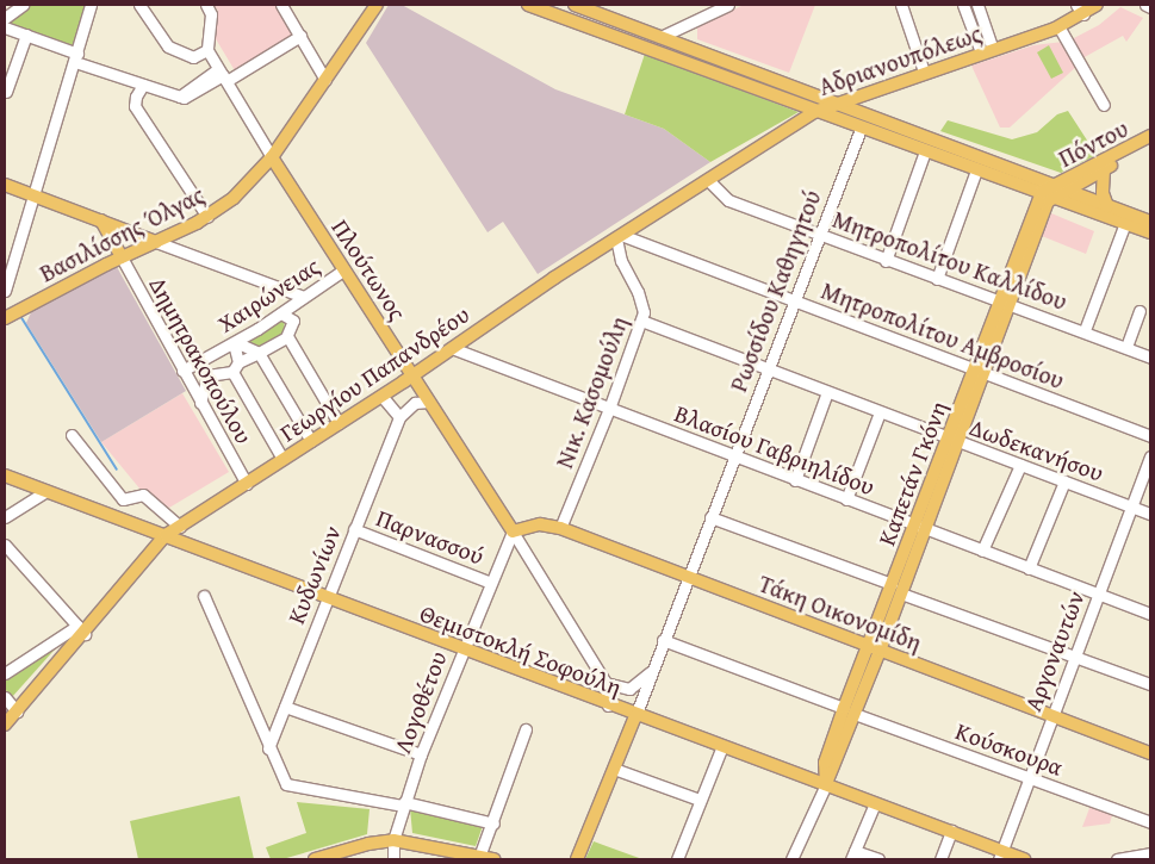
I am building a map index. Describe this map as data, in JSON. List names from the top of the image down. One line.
{"streets":{"main road":["Αδριανουπόλεως","Πόντου","Βασιλίσσης Όλγας","Πλούτωνος","Γεωργίου Παπανδρέου","Καπετάν Γκόνη","Τάκη Οικονομίδη","Θεμιστοκλή Σοφούλη"],"street":["Μητροπολίτου Καλλίδου","Ρωσσίδου Καθηγητού","Χαιρώνειας","Μητροπολίτου Αμβροσίου","Δημητρακοπούλου","Νικ. Κασομούλη","Βλασίου Γαβριηλίδου","Δωδεκανήσου","Παρνασσού","Κυδωνίων","Αργοναυτών","Λογοθέτου","Κούσκουρα"]},"crossings":[["Αδριανουπόλεως","Γεωργίου Παπανδρέου"],["Πόντου","Καπετάν Γκόνη"],["Βασιλίσσης Όλγας","Πλούτωνος"],["Βασιλίσσης Όλγας","Δημητρακοπούλου"],["Μητροπολίτου Καλλίδου","Ρωσσίδου Καθηγητού"],["Μητροπολίτου Καλλίδου","Γεωργίου Παπανδρέου"],["Μητροπολίτου Καλλίδου","Καπετάν Γκόνη"],["Πλούτωνος","Χαιρώνειας"],["Πλούτωνος","Γεωργίου Παπανδρέου"],["Πλούτωνος","Τάκη Οικονομίδη"],["Πλούτωνος","Θεμιστοκλή Σοφούλη"],["Πλούτωνος","Λογοθέτου"],["Ρωσσίδου Καθηγητού","Μητροπολίτου Αμβροσίου"],["Ρωσσίδου Καθηγητού","Βλασίου Γαβριηλίδου"],["Ρωσσίδου Καθηγητού","Δωδεκανήσου"],["Ρωσσίδου Καθηγητού","Τάκη Οικονομίδη"],["Ρωσσίδου Καθηγητού","Θεμιστοκλή Σοφούλη"],["Ρωσσίδου Καθηγητού","Κούσκουρα"],["Χαιρώνειας","Δημητρακοπούλου"],["Μητροπολίτου Αμβροσίου","Γεωργίου Παπανδρέου"],["Μητροπολίτου Αμβροσίου","Νικ. Κασομούλη"],["Μητροπολίτου Αμβροσίου","Καπετάν Γκόνη"],["Δημητρακοπούλου","Γεωργίου Παπανδρέου"],["Γεωργίου Παπανδρέου","Νικ. Κασομούλη"],["Γεωργίου Παπανδρέου","Βλασίου Γαβριηλίδου"],["Γεωργίου Παπανδρέου","Θεμιστοκλή Σοφούλη"],["Νικ. Κασομούλη","Βλασίου Γαβριηλίδου"],["Νικ. Κασομούλη","Δωδεκανήσου"],["Νικ. Κασομούλη","Τάκη Οικονομίδη"],["Βλασίου Γαβριηλίδου","Καπετάν Γκόνη"],["Βλασίου Γαβριηλίδου","Αργοναυτών"],["Δωδεκανήσου","Καπετάν Γκόνη"],["Δωδεκανήσου","Αργοναυτών"],["Καπετάν Γκόνη","Τάκη Οικονομίδη"],["Καπετάν Γκόνη","Θεμιστοκλή Σοφούλη"],["Καπετάν Γκόνη","Κούσκουρα"],["Παρνασσού","Κυδωνίων"],["Παρνασσού","Λογοθέτου"],["Κυδωνίων","Θεμιστοκλή Σοφούλη"],["Τάκη Οικονομίδη","Αργοναυτών"],["Τάκη Οικονομίδη","Λογοθέτου"],["Θεμιστοκλή Σοφούλη","Αργοναυτών"],["Θεμιστοκλή Σοφούλη","Λογοθέτου"],["Αργοναυτών","Κούσκουρα"]]}
